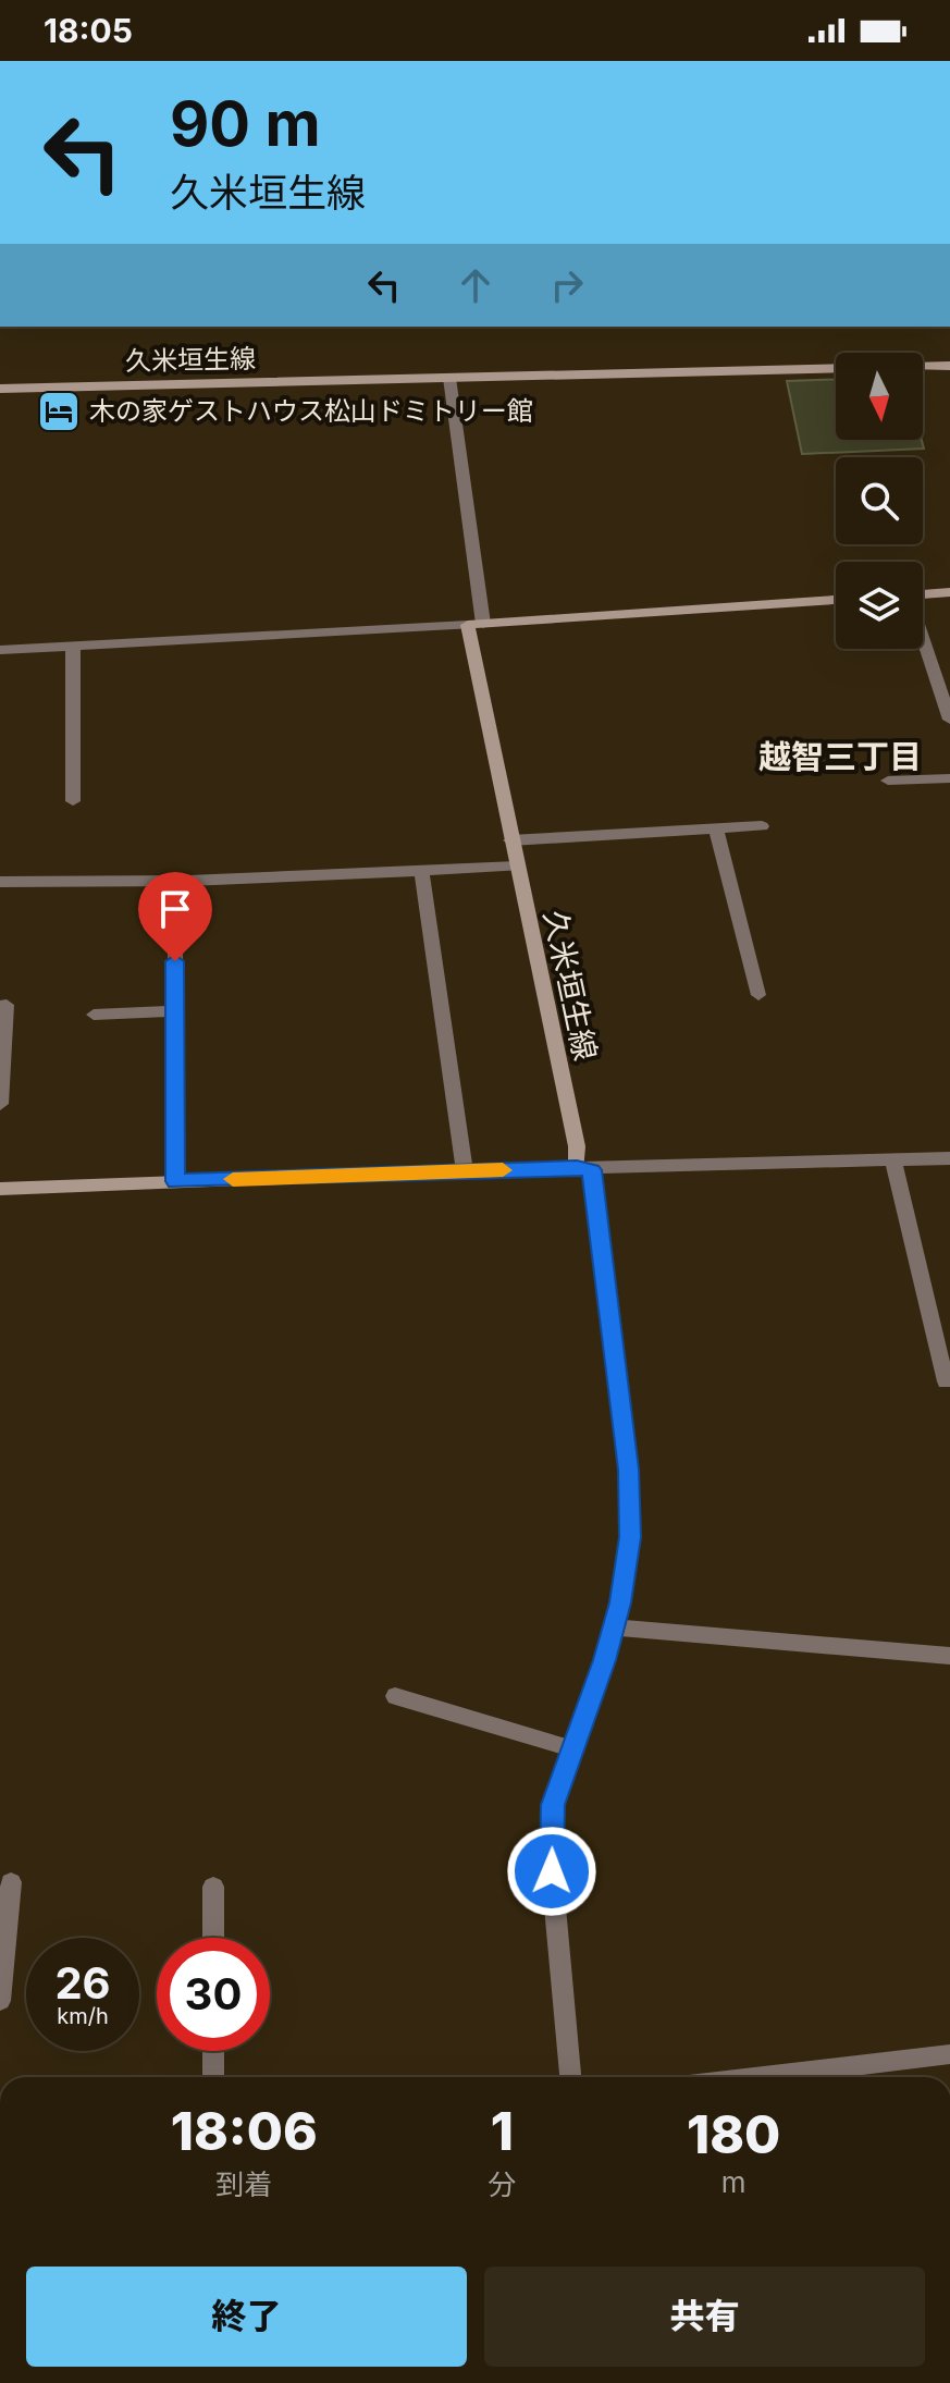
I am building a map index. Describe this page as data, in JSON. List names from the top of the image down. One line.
{"streets":{"main road":["久米垣生線"]},"districts":["越智三丁目"],"places":{"hotel":["木の家ゲストハウス松山ドミトリー館"]},"north":"bottom","page":{"status":"18:05","turn":["90 m","久米垣生線"],"speed":"26 km/h","limit":"30","eta":["18:06","到着","1","分","180","m"],"buttons":["終了","共有"]}}
